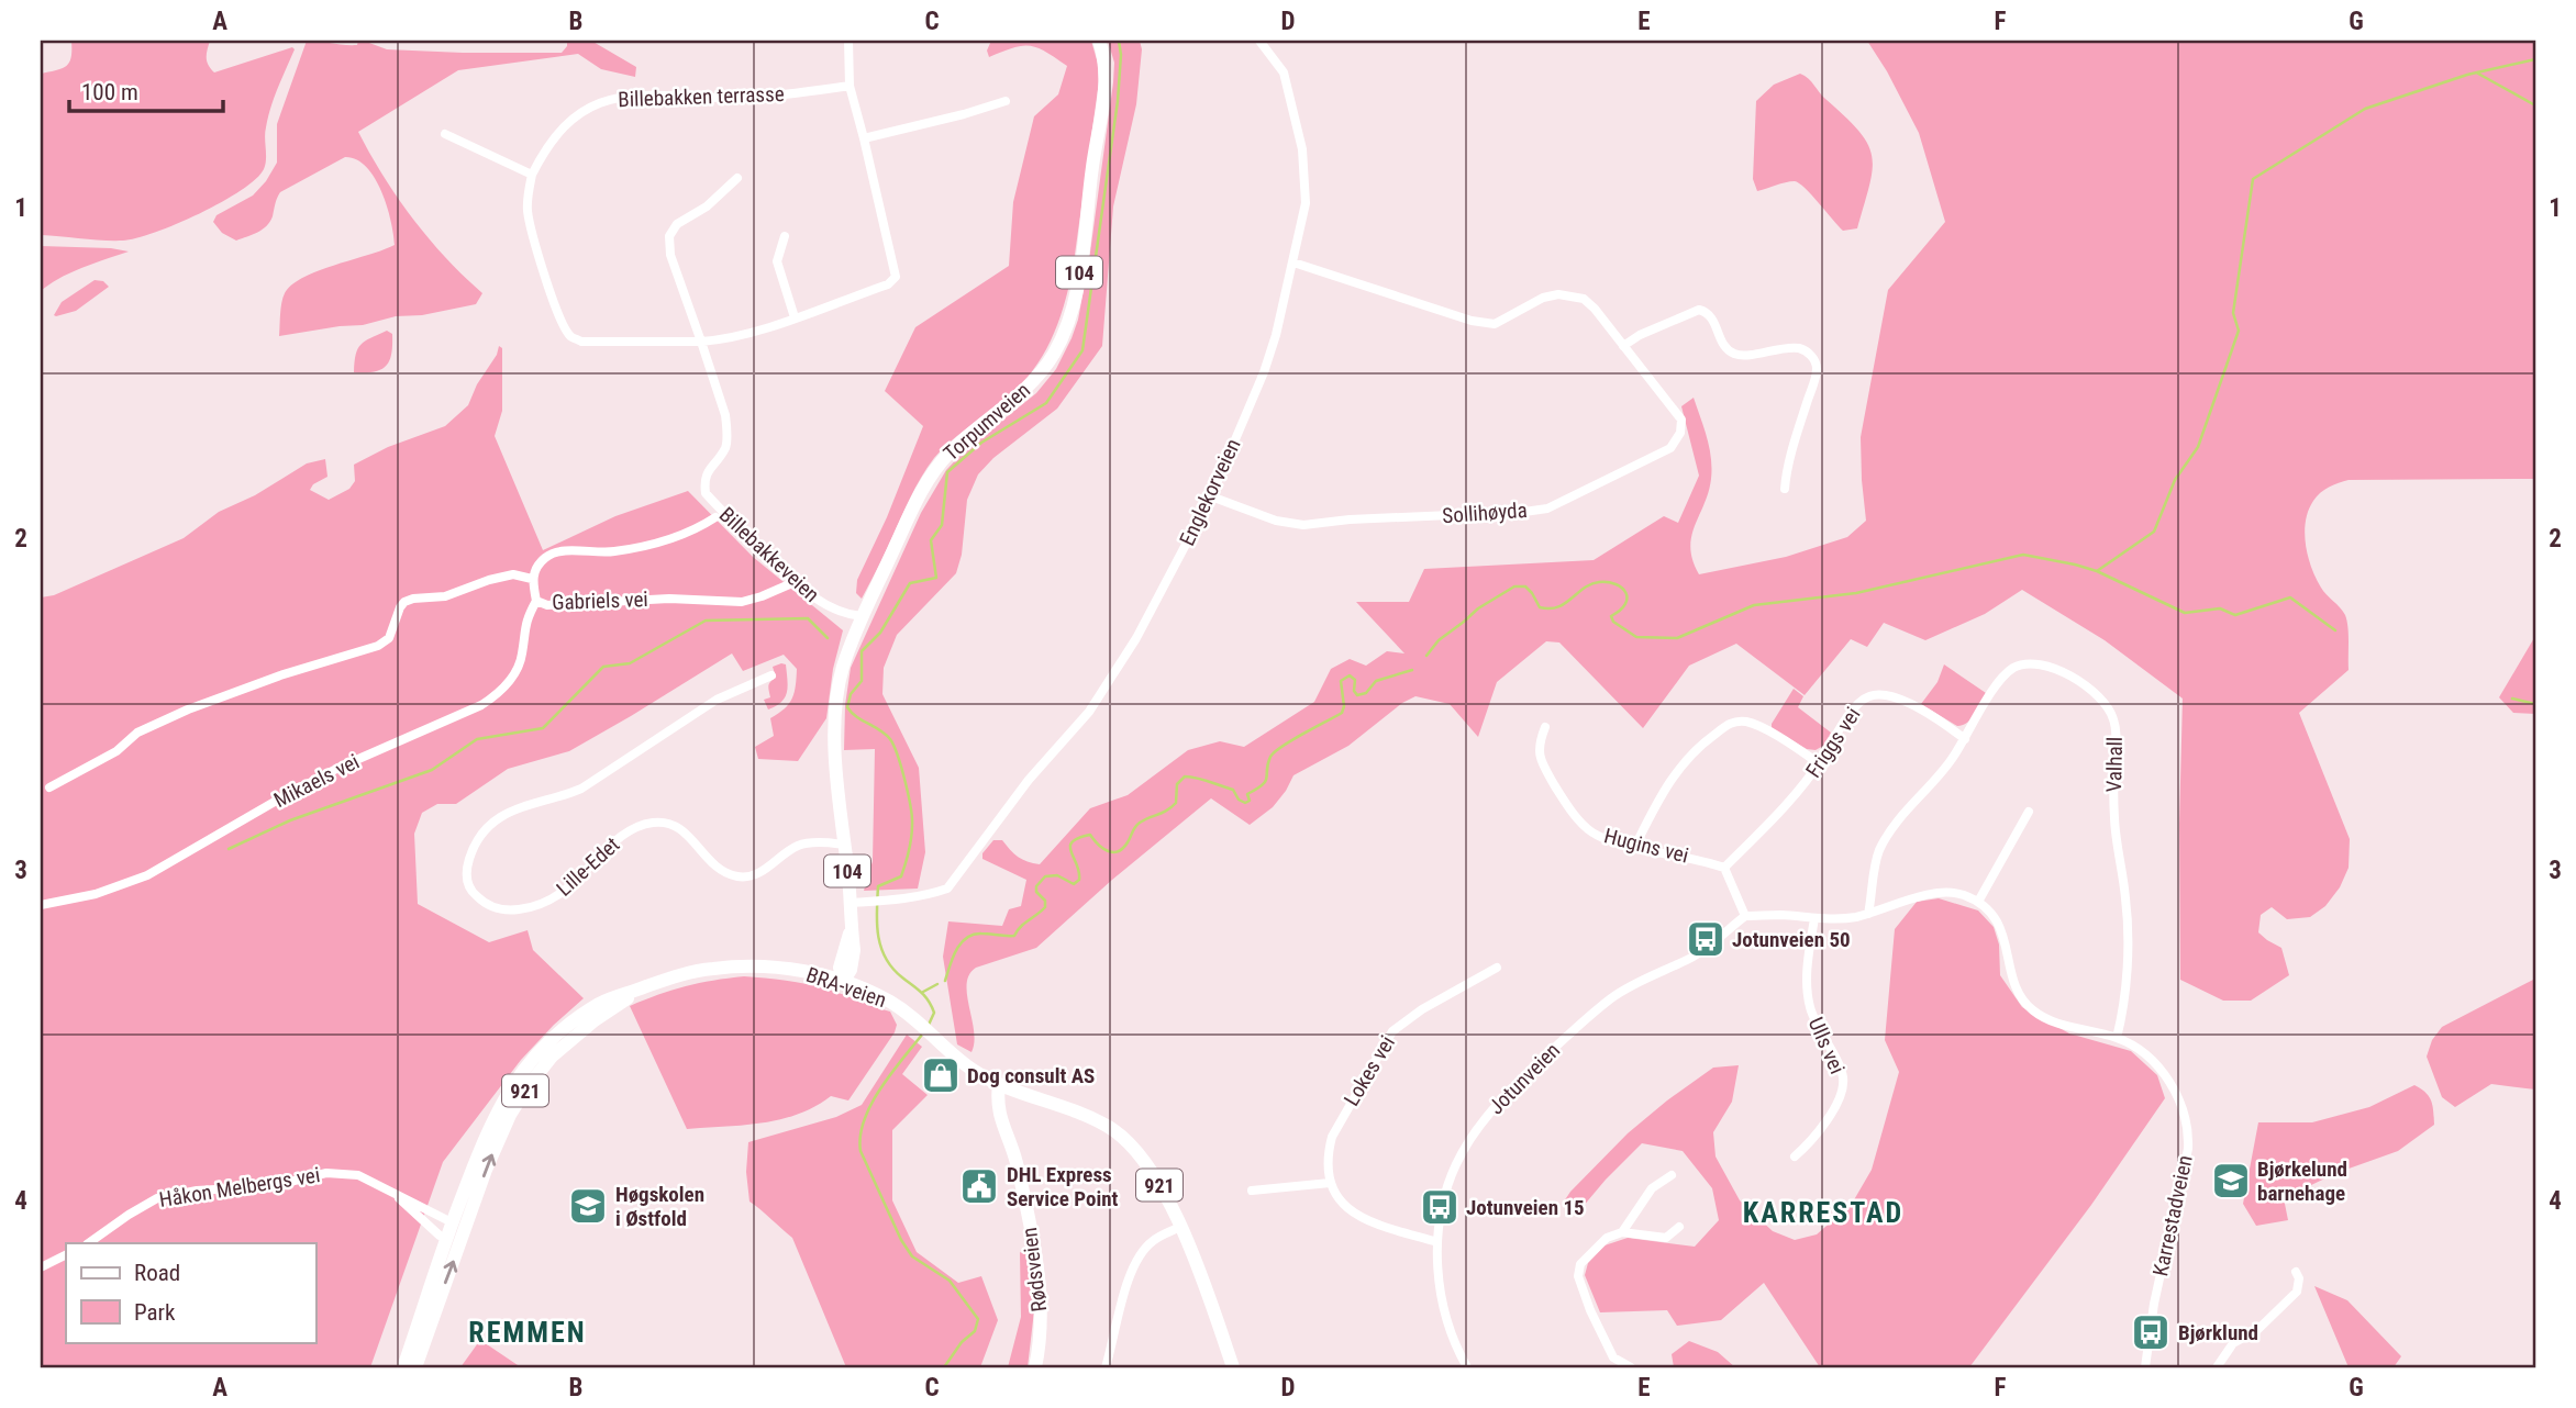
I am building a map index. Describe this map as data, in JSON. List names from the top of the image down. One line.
{"streets":{"main road":["104","Torpumveien","BRA-veien","921","Rødsveien"],"street":["Billebakken terrasse","Englekorveien","Sollihøyda","Billebakkeveien","Gabriels vei","Friggs vei","Valhall","Mikaels vei","Hugins vei","Lille-Edet","Ulls vei","Lokes vei","Jotunveien","Håkon Melbergs vei","Karrestadveien"]},"crossings":[["Billebakken terrasse","Billebakkeveien"],["Torpumveien","Englekorveien"],["Torpumveien","Billebakkeveien"],["Torpumveien","Lille-Edet"],["Torpumveien","BRA-veien"],["Englekorveien","Sollihøyda"],["Billebakkeveien","Gabriels vei"],["Gabriels vei","Mikaels vei"],["Friggs vei","Valhall"],["Friggs vei","Hugins vei"],["Valhall","Karrestadveien"],["BRA-veien","Rødsveien"]],"districts":["KARRESTAD","REMMEN"],"places":{"bus stop":["Jotunveien 50","Jotunveien 15","Bjørklund"],"shop":["Dog consult AS"],"school or university":["Bjørkelund barnehage","Høgskolen i Østfold"],"public building":["DHL Express Service Point"]},"legend":["Road","Park"],"scale_bar":"100 m","grid":{"columns":["A","B","C","D","E","F","G"],"rows":["1","2","3","4"]}}
